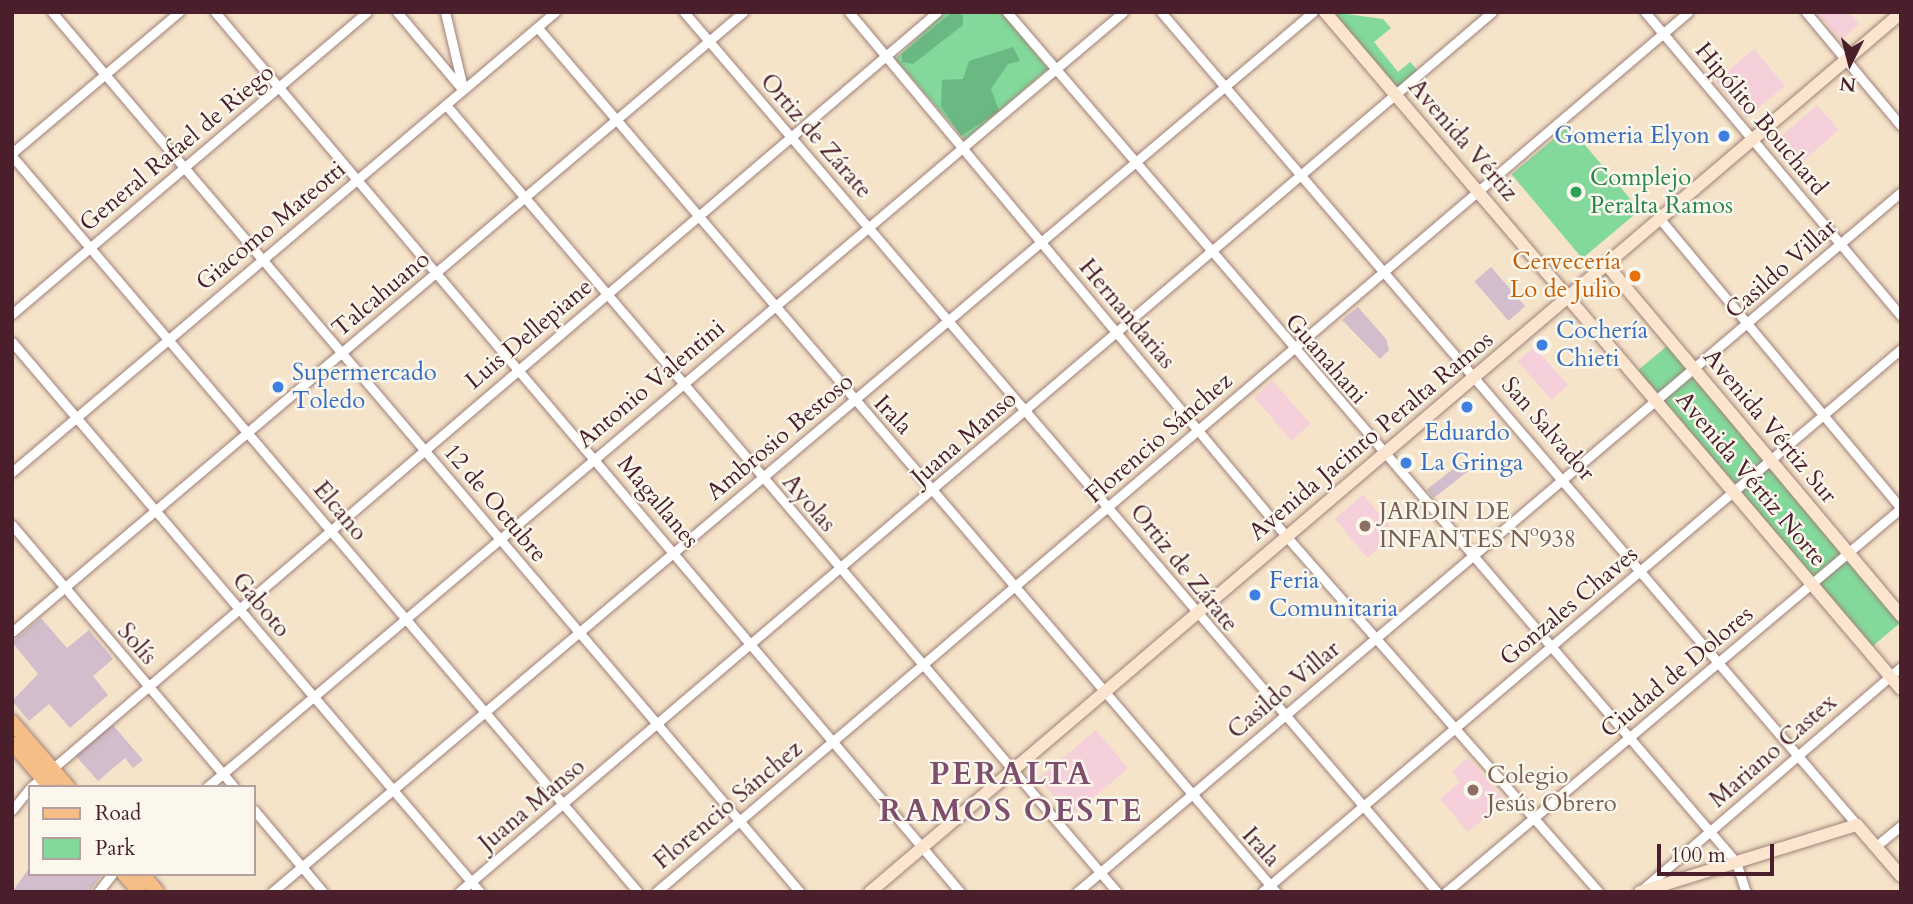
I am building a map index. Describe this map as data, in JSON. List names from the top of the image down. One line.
{"streets":{"street":["Hipólito Bouchard","Ortiz de Zárate","Avenida Vértiz","General Rafael de Riego","Giacomo Mateotti","Casildo Villar","Talcahuano","Hernandarias","Luis Dellepiane","Guanahani","Antonio Valentini","Irala","Avenida Vértiz Sur","San Salvador","Avenida Jacinto Peralta Ramos","Ambrosio Bestoso","Juana Manso","Florencio Sánchez","Avenida Vértiz Norte","Magallanes","12 de Octubre","Ayolas","Elcano","Gaboto","Gonzales Chaves","Solís","Ciudad de Dolores","Mariano Castex"]},"crossings":[["Hipólito Bouchard","Casildo Villar"],["Hipólito Bouchard","Avenida Jacinto Peralta Ramos"],["Hipólito Bouchard","Florencio Sánchez"],["Ortiz de Zárate","Casildo Villar"],["Ortiz de Zárate","Talcahuano"],["Ortiz de Zárate","Luis Dellepiane"],["Ortiz de Zárate","Antonio Valentini"],["Ortiz de Zárate","Avenida Jacinto Peralta Ramos"],["Ortiz de Zárate","Ambrosio Bestoso"],["Ortiz de Zárate","Juana Manso"],["Ortiz de Zárate","Florencio Sánchez"],["Ortiz de Zárate","Gonzales Chaves"],["Avenida Vértiz","Avenida Jacinto Peralta Ramos"],["Avenida Vértiz","Juana Manso"],["Avenida Vértiz","Florencio Sánchez"],["Avenida Vértiz","Avenida Vértiz Norte"],["General Rafael de Riego","Magallanes"],["General Rafael de Riego","12 de Octubre"],["General Rafael de Riego","Elcano"],["Giacomo Mateotti","Irala"],["Giacomo Mateotti","Magallanes"],["Giacomo Mateotti","12 de Octubre"],["Giacomo Mateotti","Ayolas"],["Giacomo Mateotti","Elcano"],["Giacomo Mateotti","Gaboto"],["Casildo Villar","Hernandarias"],["Casildo Villar","Guanahani"],["Casildo Villar","Irala"],["Casildo Villar","Avenida Vértiz Sur"],["Casildo Villar","San Salvador"],["Casildo Villar","Avenida Vértiz Norte"],["Casildo Villar","Ayolas"],["Talcahuano","Irala"],["Talcahuano","Magallanes"],["Talcahuano","12 de Octubre"],["Talcahuano","Ayolas"],["Talcahuano","Elcano"],["Talcahuano","Gaboto"],["Talcahuano","Solís"],["Hernandarias","Luis Dellepiane"],["Hernandarias","Antonio Valentini"],["Hernandarias","Avenida Jacinto Peralta Ramos"],["Hernandarias","Ambrosio Bestoso"],["Hernandarias","Juana Manso"],["Hernandarias","Florencio Sánchez"],["Hernandarias","Gonzales Chaves"],["Hernandarias","Ciudad de Dolores"],["Luis Dellepiane","Irala"],["Luis Dellepiane","Magallanes"],["Luis Dellepiane","12 de Octubre"],["Luis Dellepiane","Ayolas"],["Luis Dellepiane","Elcano"],["Luis Dellepiane","Gaboto"],["Luis Dellepiane","Solís"],["Guanahani","Antonio Valentini"],["Guanahani","Avenida Jacinto Peralta Ramos"],["Guanahani","Ambrosio Bestoso"],["Guanahani","Juana Manso"],["Guanahani","Florencio Sánchez"],["Guanahani","Gonzales Chaves"],["Guanahani","Ciudad de Dolores"],["Guanahani","Mariano Castex"],["Antonio Valentini","Irala"],["Antonio Valentini","Magallanes"],["Antonio Valentini","12 de Octubre"],["Antonio Valentini","Ayolas"],["Antonio Valentini","Elcano"],["Antonio Valentini","Gaboto"],["Antonio Valentini","Solís"],["Irala","Avenida Jacinto Peralta Ramos"],["Irala","Ambrosio Bestoso"],["Irala","Juana Manso"],["Irala","Florencio Sánchez"],["Irala","Gonzales Chaves"],["Avenida Vértiz Sur","Avenida Jacinto Peralta Ramos"],["Avenida Vértiz Sur","Gonzales Chaves"],["Avenida Vértiz Sur","Ciudad de Dolores"],["San Salvador","Avenida Jacinto Peralta Ramos"],["San Salvador","Ambrosio Bestoso"],["San Salvador","Juana Manso"],["San Salvador","Florencio Sánchez"],["San Salvador","Gonzales Chaves"],["San Salvador","Ciudad de Dolores"],["San Salvador","Mariano Castex"],["Avenida Jacinto Peralta Ramos","Avenida Vértiz Norte"],["Avenida Jacinto Peralta Ramos","Magallanes"],["Avenida Jacinto Peralta Ramos","Ayolas"],["Ambrosio Bestoso","Magallanes"],["Ambrosio Bestoso","12 de Octubre"],["Ambrosio Bestoso","Ayolas"],["Ambrosio Bestoso","Elcano"],["Ambrosio Bestoso","Gaboto"],["Juana Manso","Magallanes"],["Juana Manso","12 de Octubre"],["Juana Manso","Ayolas"],["Juana Manso","Elcano"],["Juana Manso","Gaboto"],["Florencio Sánchez","Magallanes"],["Florencio Sánchez","12 de Octubre"],["Florencio Sánchez","Ayolas"],["Avenida Vértiz Norte","Gonzales Chaves"],["Avenida Vértiz Norte","Ciudad de Dolores"],["Avenida Vértiz Norte","Mariano Castex"]],"districts":["PERALTA RAMOS OESTE"],"places":["Gomeria Elyon","Complejo Peralta Ramos","Cervecería Lo de Julio","Cochería Chieti","Supermercado Toledo","Eduardo","La Gringa","JARDIN DE INFANTES Nº938","Feria Comunitaria","Colegio Jesús Obrero"],"legend":["Road","Park"],"scale_bar":"100 m","north":"bottom"}
